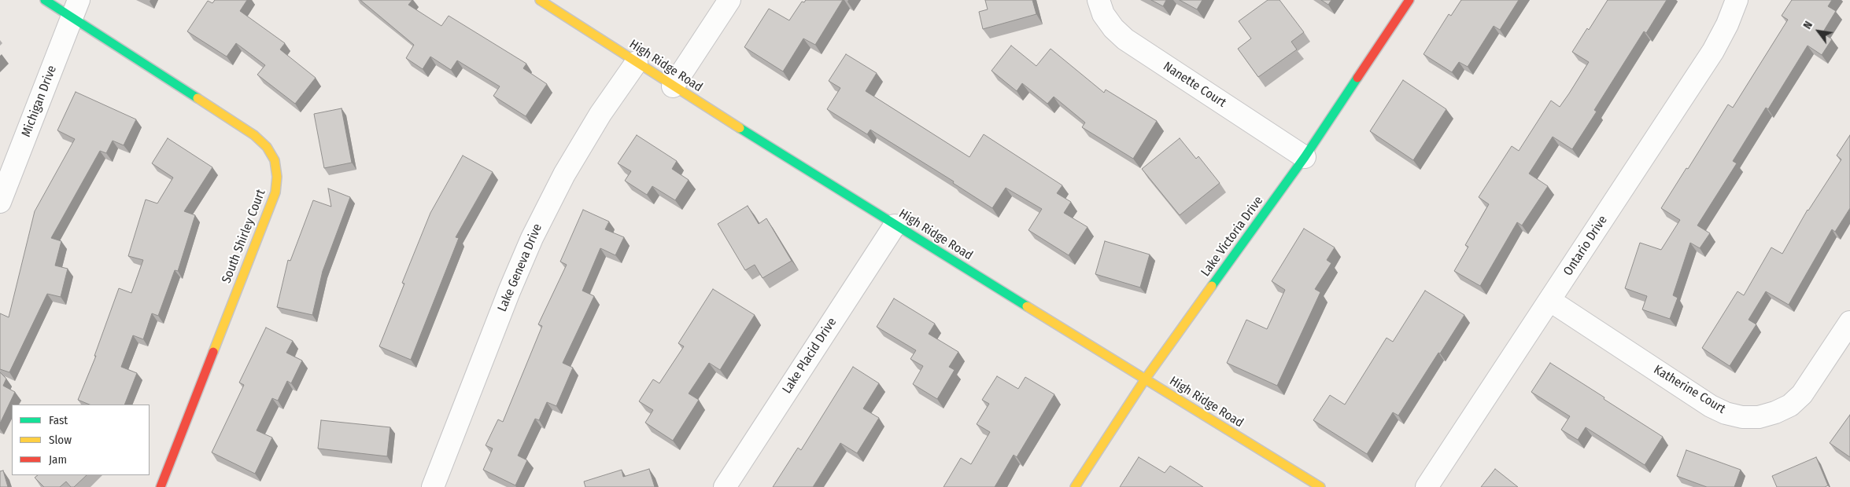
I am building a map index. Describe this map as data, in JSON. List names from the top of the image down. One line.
{"streets":{"street":["High Ridge Road","Nanette Court","Michigan Drive","South Shirley Court","Lake Victoria Drive","Ontario Drive","Lake Geneva Drive","Lake Placid Drive","Katherine Court"]},"crossings":[["High Ridge Road","Lake Victoria Drive"],["High Ridge Road","Lake Geneva Drive"],["High Ridge Road","Lake Placid Drive"],["Nanette Court","Lake Victoria Drive"],["Michigan Drive","South Shirley Court"],["Ontario Drive","Katherine Court"]],"legend":["Fast","Slow","Jam"],"north":"top left"}
